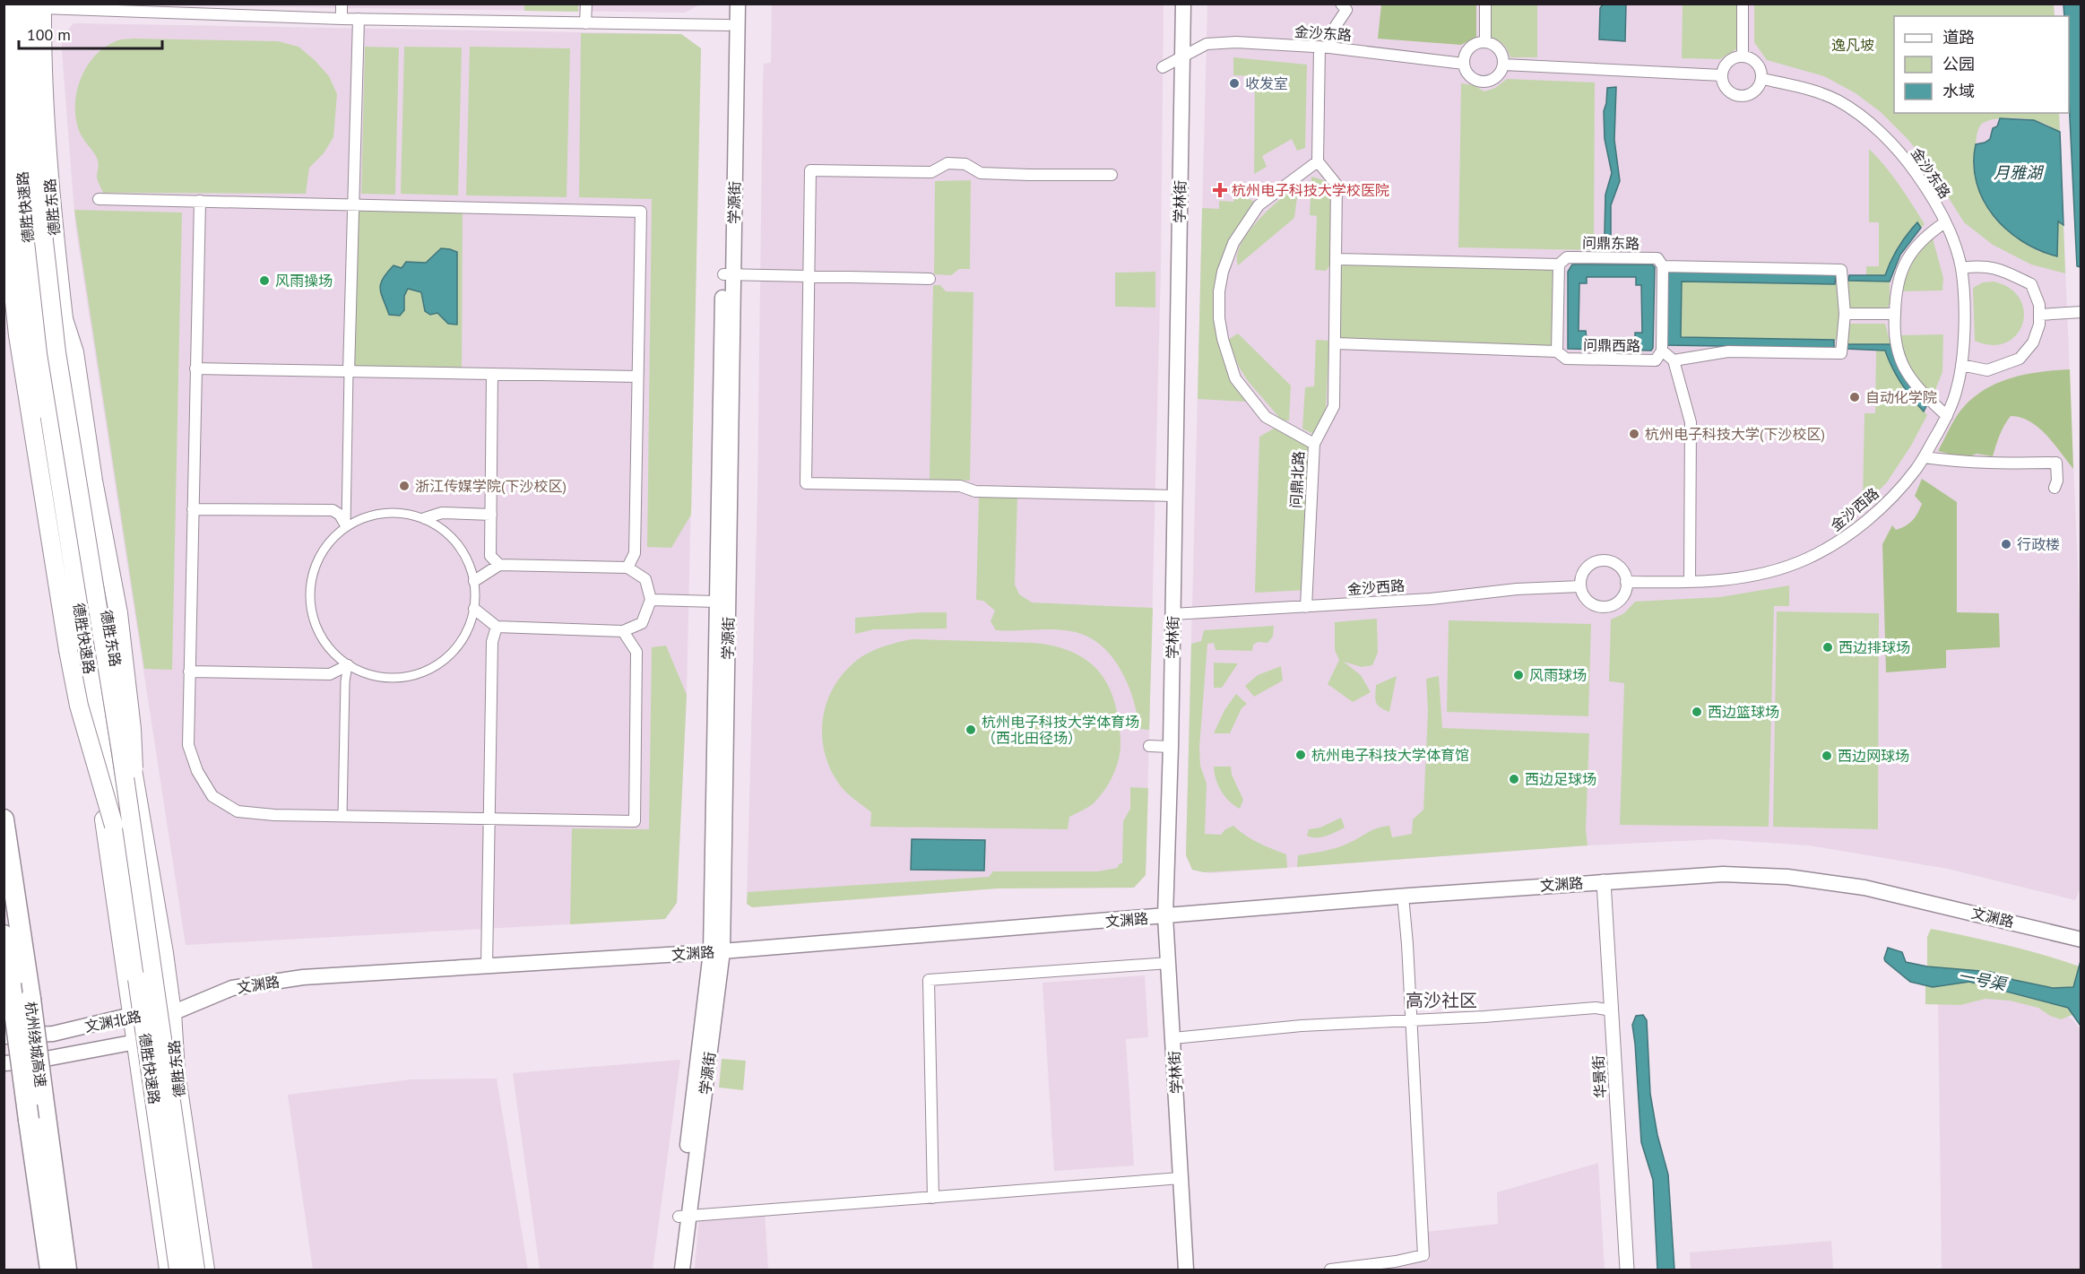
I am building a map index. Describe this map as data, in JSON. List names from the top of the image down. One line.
{"streets":{"highway":["杭州绕城高速"],"main road":["学林街","学源街","德胜快速路","德胜东路","文渊路","文渊北路"],"street":["金沙东路","问鼎东路","问鼎西路","问鼎北路","金沙西路","华景街"]},"crossings":[["金沙东路","学林街"],["金沙东路","金沙西路"],["学林街","金沙西路"],["学林街","文渊路"],["学源街","文渊路"],["德胜快速路","德胜东路"],["德胜东路","文渊路"],["德胜东路","文渊北路"],["问鼎北路","金沙西路"],["文渊路","文渊北路"],["文渊路","华景街"]],"districts":["高沙社区"],"water":["月雅湖","一号渠"],"parks":["逸凡坡"],"places":{"other":["收发室","风雨操场","自动化学院","杭州电子科技大学(下沙校区)","浙江传媒学院(下沙校区)","行政楼","西边排球场","风雨球场","西边篮球场","杭州电子科技大学体育场 （西北田径场）","杭州电子科技大学体育馆","西边网球场","西边足球场"],"health":["杭州电子科技大学校医院"]},"legend":["道路","公园","水域"],"scale_bar":"100 m"}
